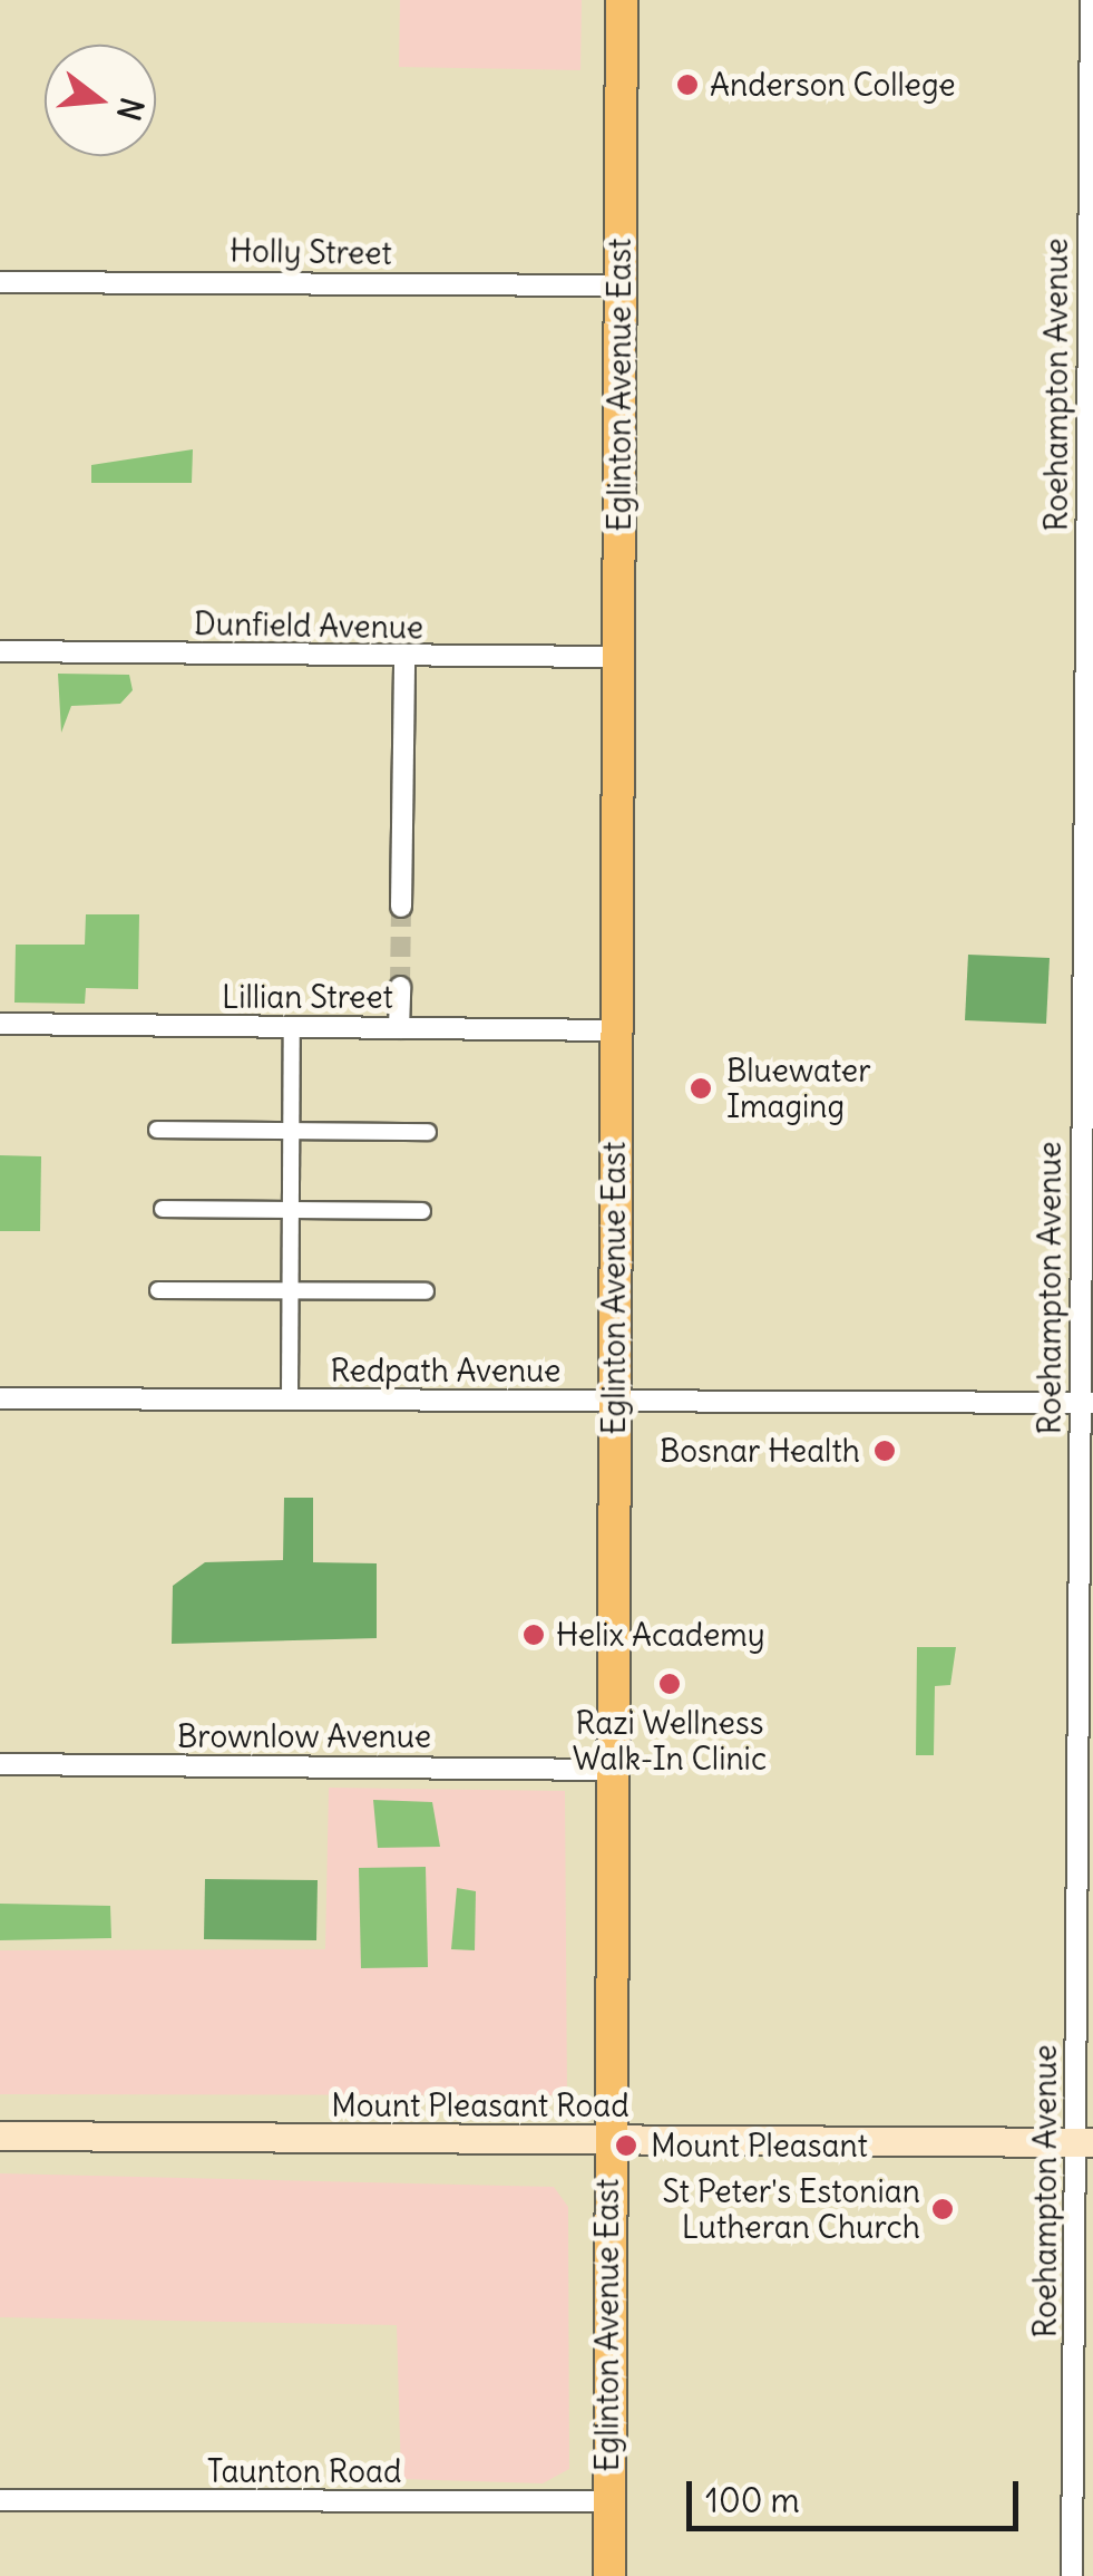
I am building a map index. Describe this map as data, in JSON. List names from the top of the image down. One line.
{"streets":{"main road":["Eglinton Avenue East","Mount Pleasant Road"],"street":["Holly Street","Roehampton Avenue","Dunfield Avenue","Lillian Street","Redpath Avenue","Brownlow Avenue","Taunton Road"]},"crossings":[["Holly Street","Eglinton Avenue East"],["Eglinton Avenue East","Dunfield Avenue"],["Eglinton Avenue East","Lillian Street"],["Eglinton Avenue East","Redpath Avenue"],["Eglinton Avenue East","Brownlow Avenue"],["Eglinton Avenue East","Mount Pleasant Road"],["Eglinton Avenue East","Taunton Road"],["Roehampton Avenue","Redpath Avenue"],["Roehampton Avenue","Mount Pleasant Road"]],"places":["Anderson College","Bluewater Imaging","Bosnar Health","Helix Academy","Razi Wellness Walk-In Clinic","Mount Pleasant","St Peter's Estonian Lutheran Church"],"scale_bar":"100 m","north":"right"}
